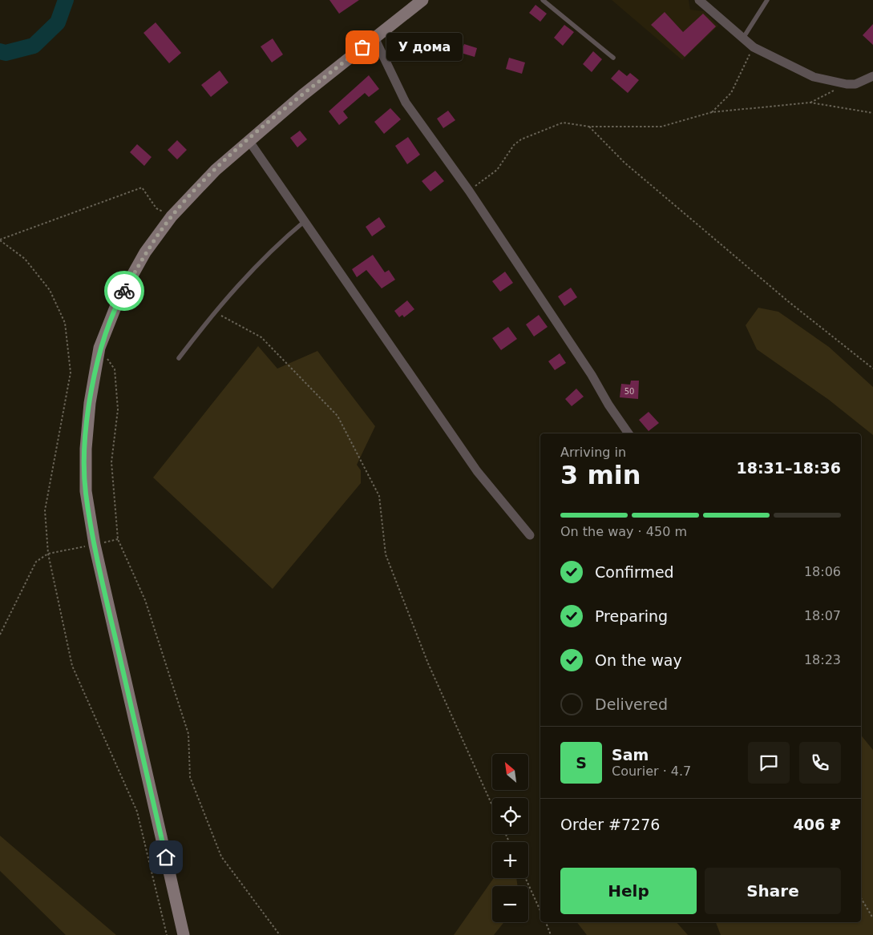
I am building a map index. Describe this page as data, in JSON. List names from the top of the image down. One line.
{"places":["У дома"],"house_numbers":["50"],"north":"top left","page":{"bubble":"У дома","heading":["3 min","Arriving in","18:31–18:36"],"panel":["Sam","Courier · 4.7","Order #7276","406 ₽"],"bar":"On the way · 450 m","list":[["Confirmed","18:06"],["Preparing","18:07"],["On the way","18:23"],"Delivered"],"round":"S","map_buttons":["+","−"],"buttons":["Help","Share"]}}
